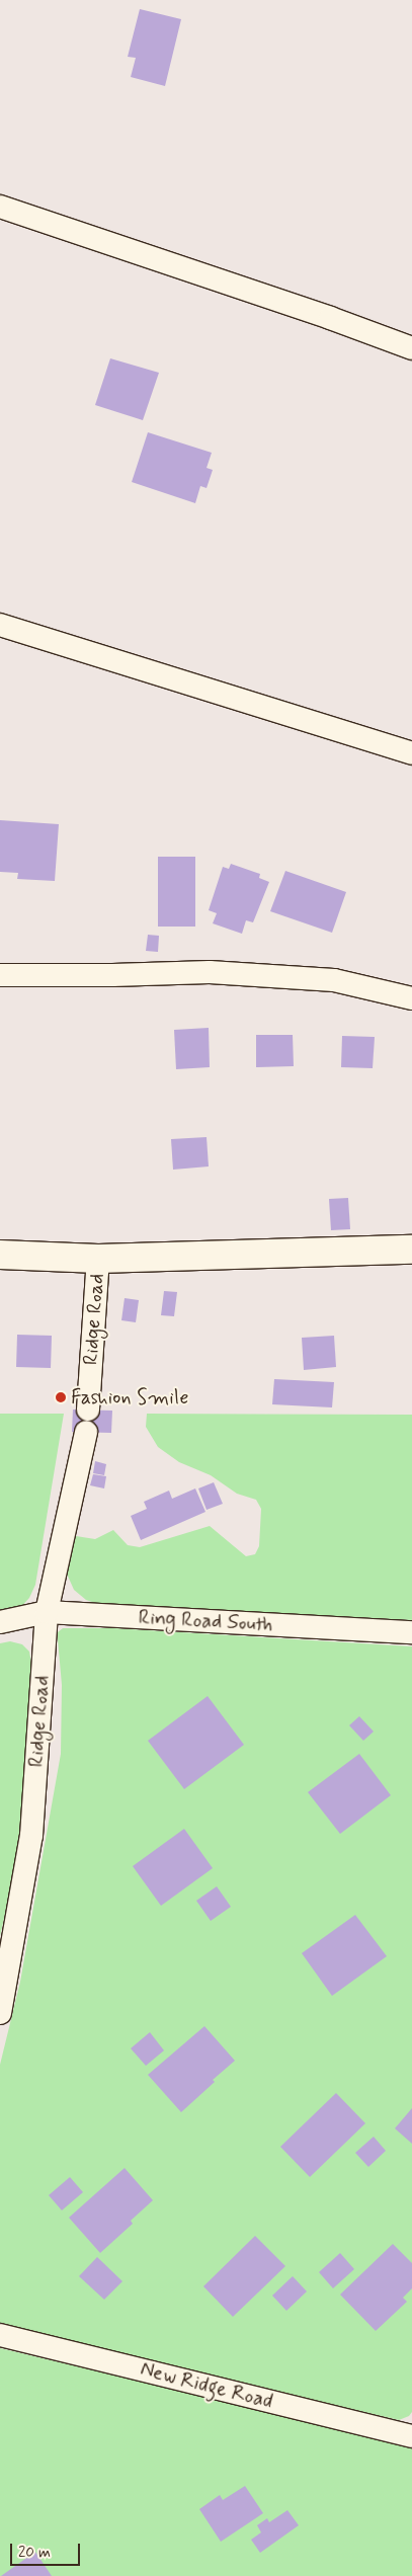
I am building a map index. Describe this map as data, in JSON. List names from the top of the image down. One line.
{"streets":{"street":["Ridge Road","Ring Road South","New Ridge Road"]},"crossings":[["Ridge Road","Ring Road South"]],"places":["Fashion Smile"],"scale_bar":"20 m"}
